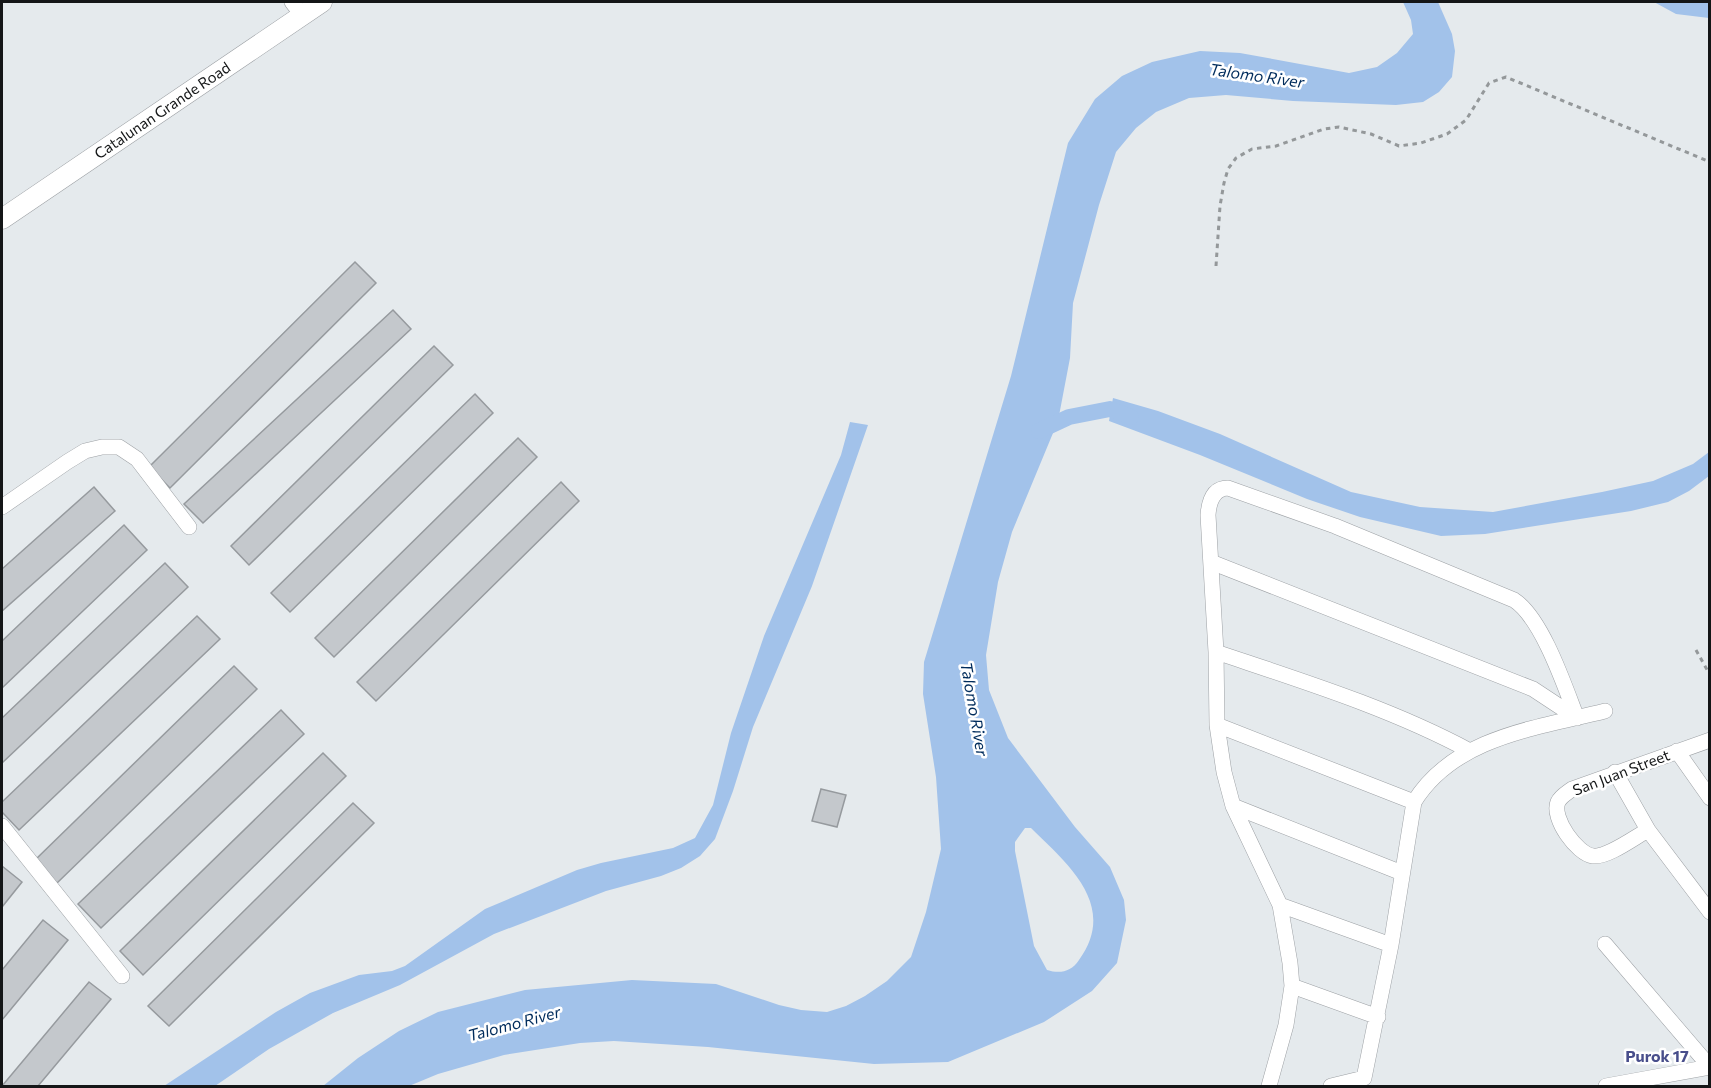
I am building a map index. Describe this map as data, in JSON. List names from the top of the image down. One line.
{"streets":{"main road":["Catalunan Grande Road"],"street":["San Juan Street"]},"districts":["Purok 17"],"water":["Talomo River"]}
